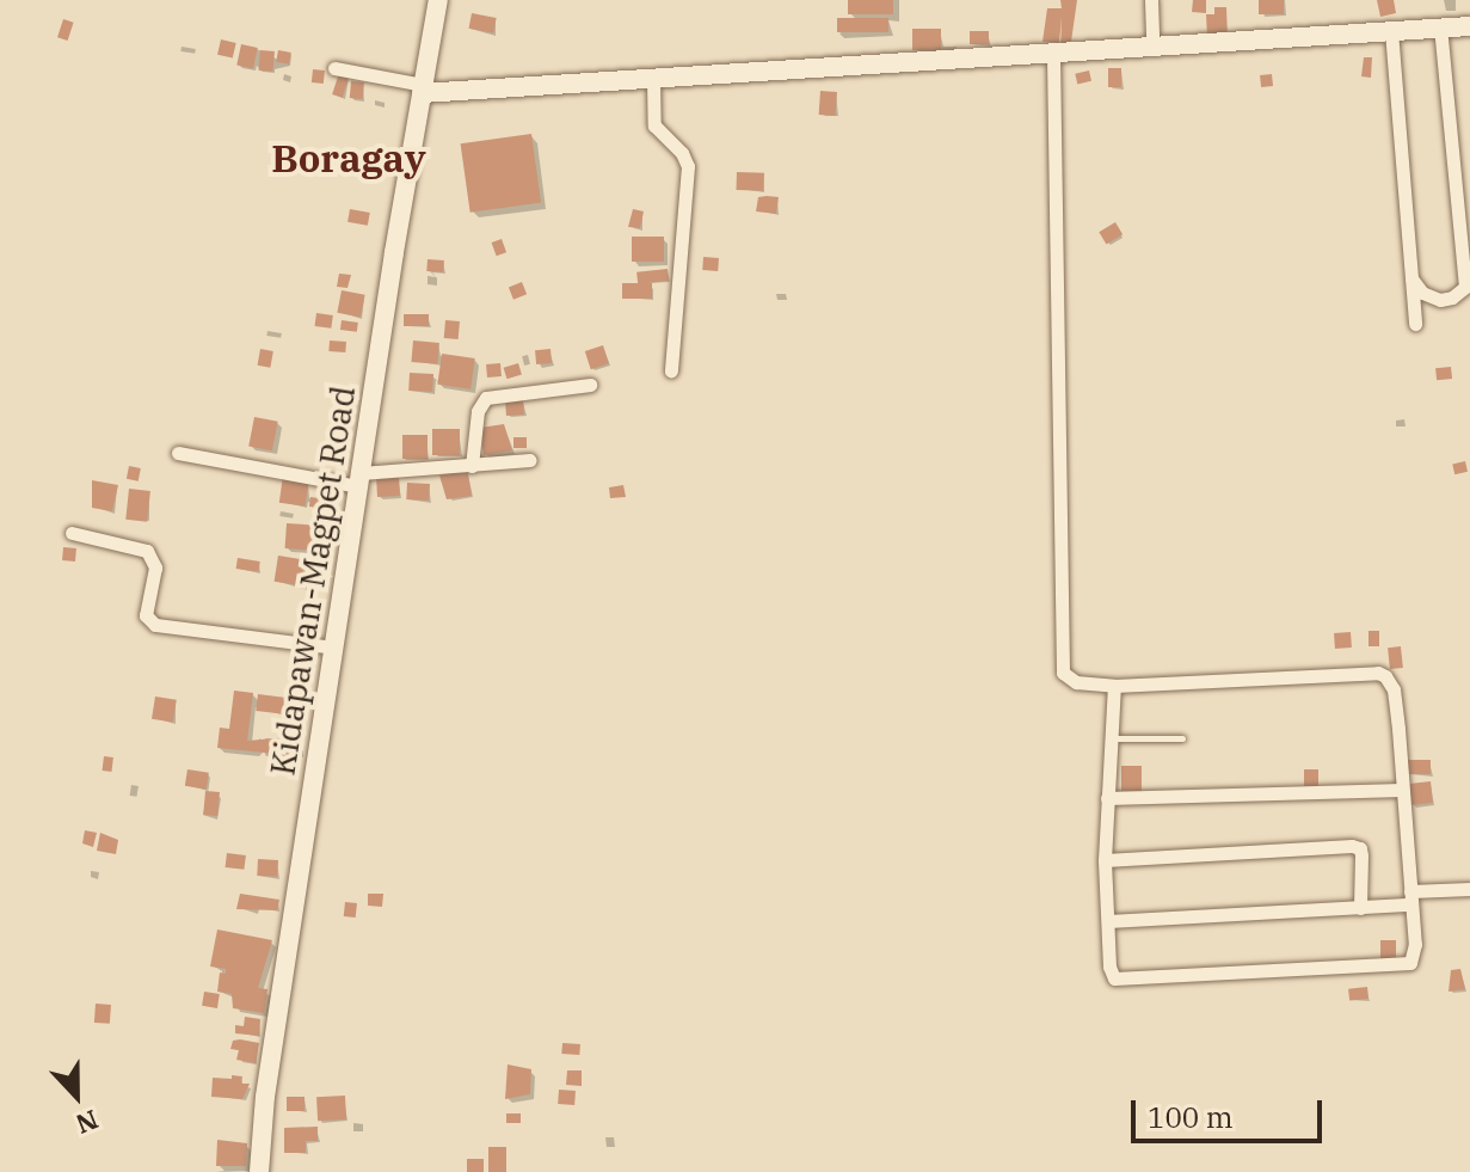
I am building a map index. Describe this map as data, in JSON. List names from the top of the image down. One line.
{"streets":{"main road":["Kidapawan-Magpet Road"]},"districts":["Boragay"],"scale_bar":"100 m","north":"bottom"}
